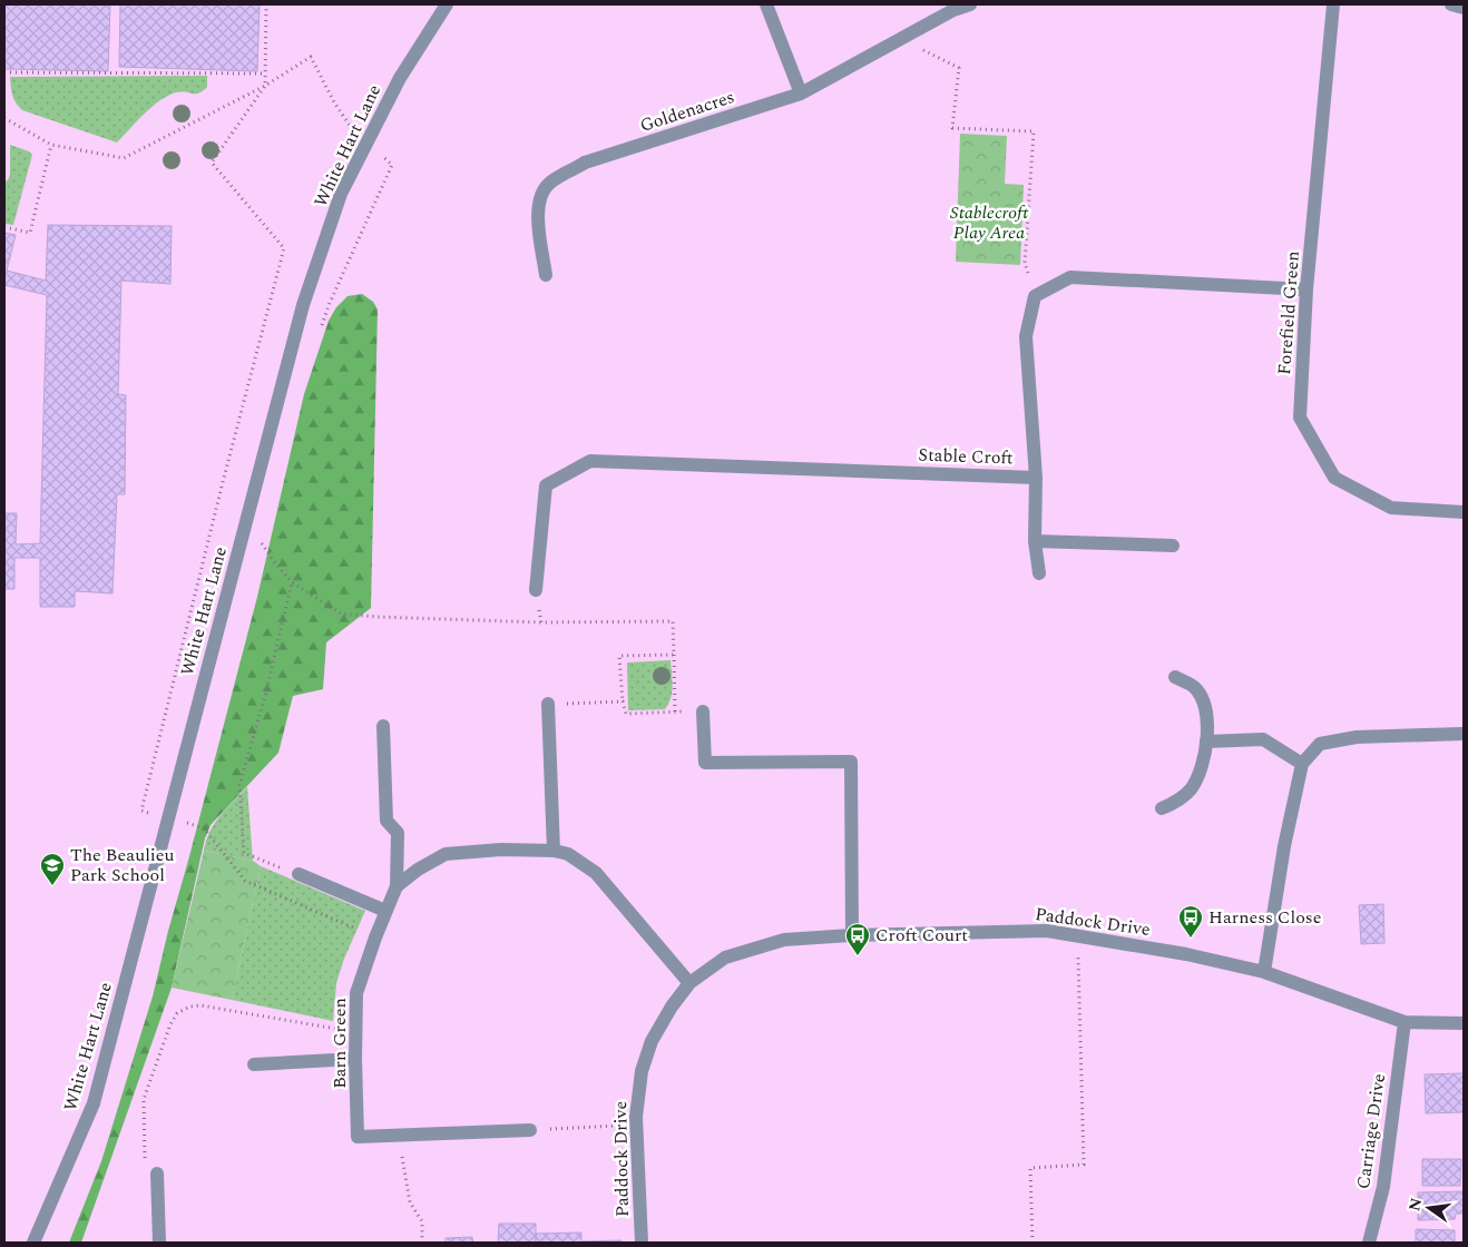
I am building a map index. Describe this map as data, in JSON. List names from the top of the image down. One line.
{"streets":{"street":["Goldenacres","White Hart Lane","Forefield Green","Stable Croft","Paddock Drive","Barn Green","Carriage Drive"]},"crossings":[["Paddock Drive","Barn Green"],["Paddock Drive","Carriage Drive"]],"parks":["Stablecroft Play Area"],"places":{"school or university":["The Beaulieu Park School"],"bus stop":["Harness Close","Croft Court"]},"north":"left"}
